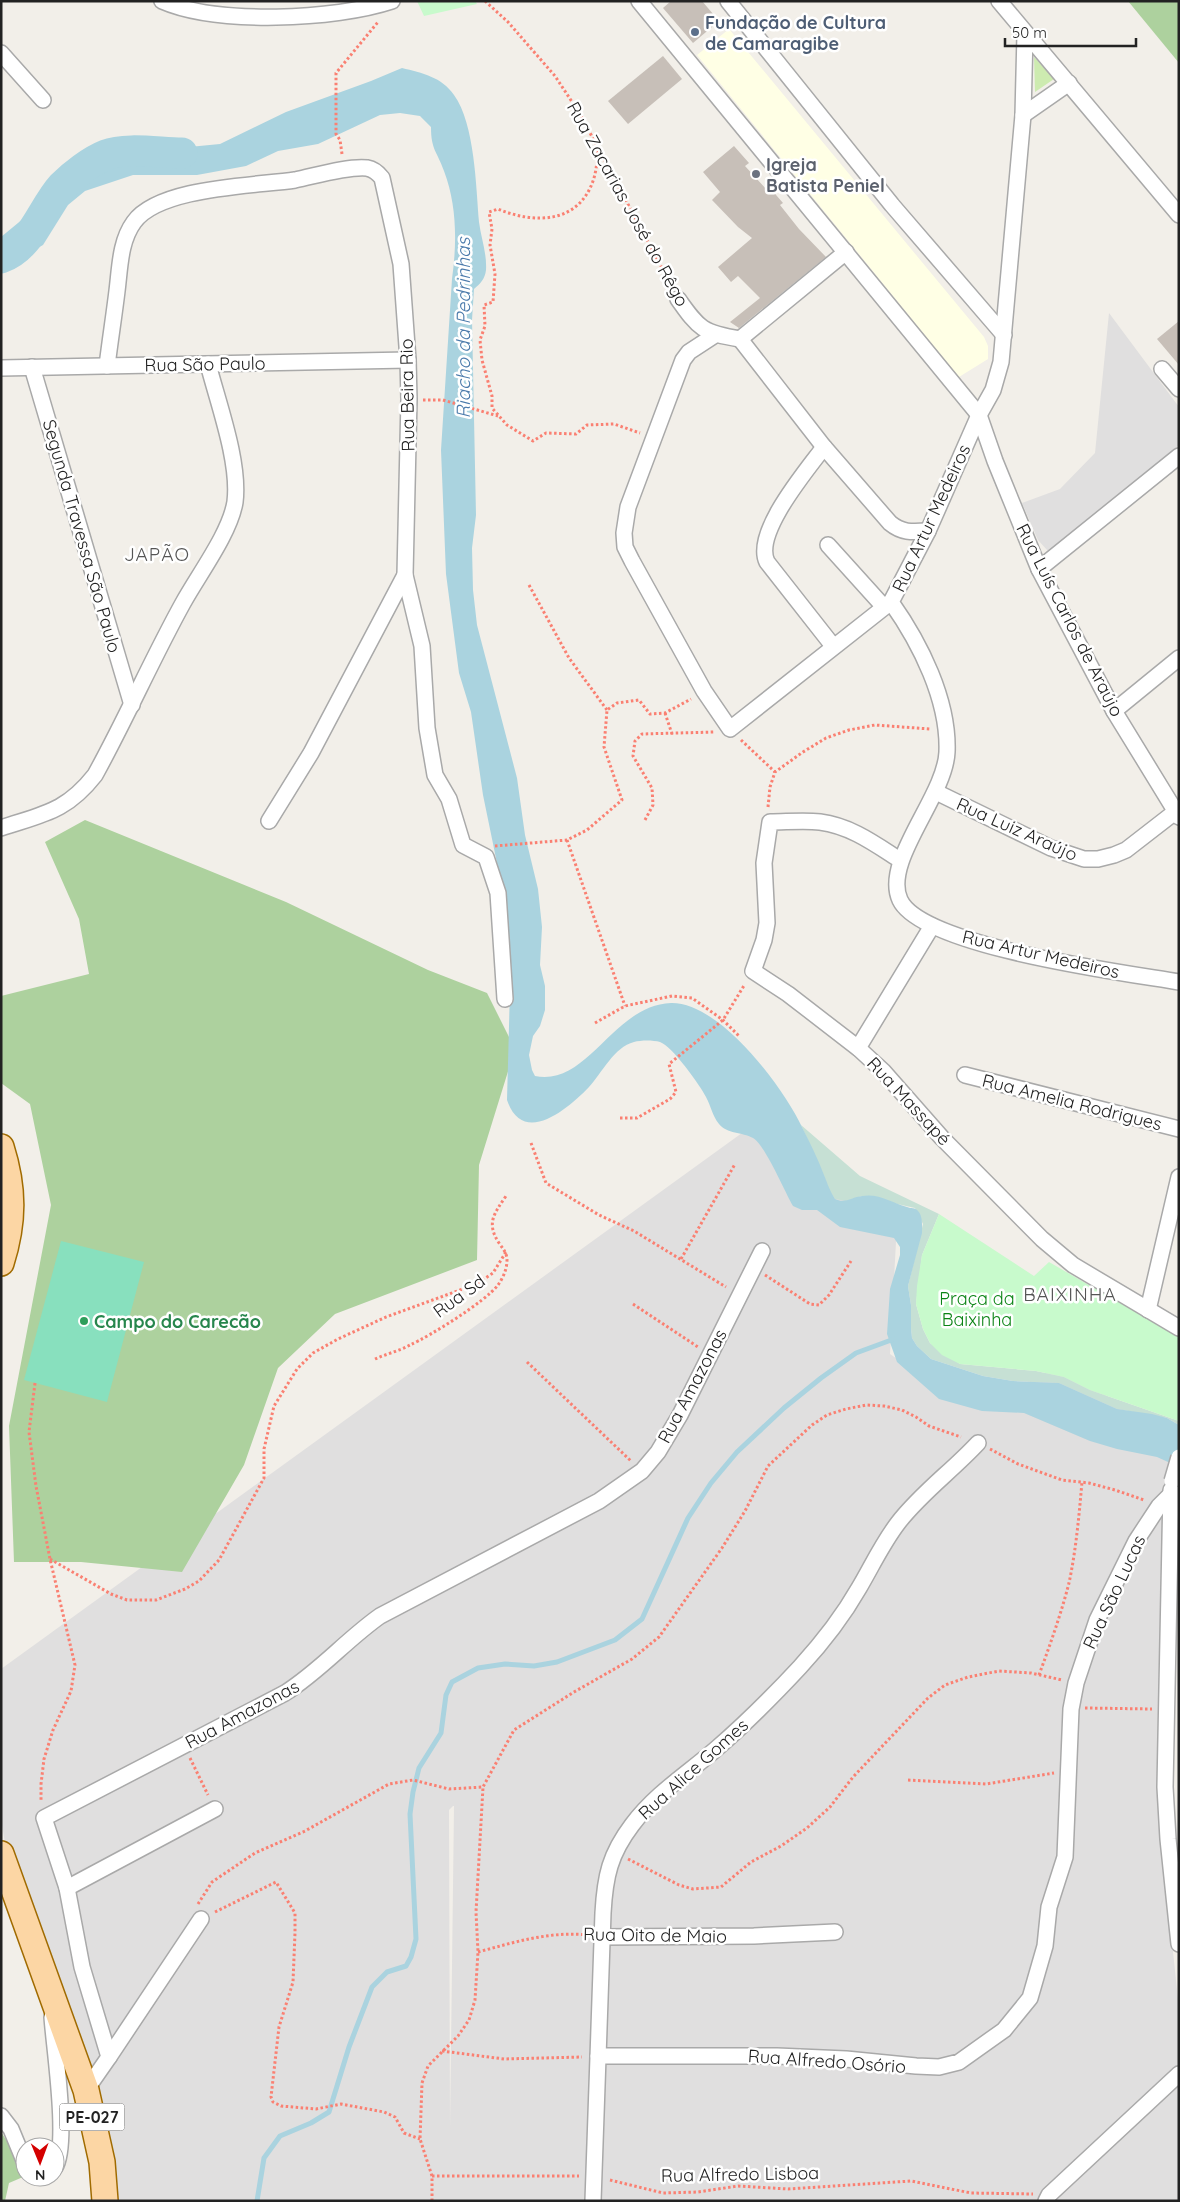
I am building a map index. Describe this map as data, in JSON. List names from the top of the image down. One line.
{"streets":{"main road":["PE-027"],"street":["Rua Zacarias José do Rêgo","Rua São Paulo","Rua Beira Rio","Rua Artur Medeiros","Segunda Travessa São Paulo","Rua Luís Carlos de Araújo","Rua Luiz Araújo","Rua Massapé","Rua Amelia Rodrigues","Rua Amazonas","Rua São Lucas","Rua Alice Gomes","Rua Oito de Maio","Rua Alfredo Osório"],"path":["Rua Sd","Rua Alfredo Lisboa"]},"crossings":[["Rua São Paulo","Rua Beira Rio"],["Rua São Paulo","Segunda Travessa São Paulo"],["Rua Artur Medeiros","Rua Luís Carlos de Araújo"],["Rua Artur Medeiros","Rua Luiz Araújo"],["Rua Luís Carlos de Araújo","Rua Luiz Araújo"],["Rua São Lucas","Rua Alfredo Osório"],["Rua Alice Gomes","Rua Oito de Maio"],["Rua Alice Gomes","Rua Alfredo Osório"],["Rua Alice Gomes","Rua Alfredo Lisboa"]],"districts":["JAPÃO","BAIXINHA"],"water":["Riacho da Pedrinhas"],"parks":["Praça da Baixinha"],"places":["Fundação de Cultura de Camaragibe","Igreja Batista Peniel","Campo do Carecão"],"scale_bar":"50 m","north":"bottom"}
